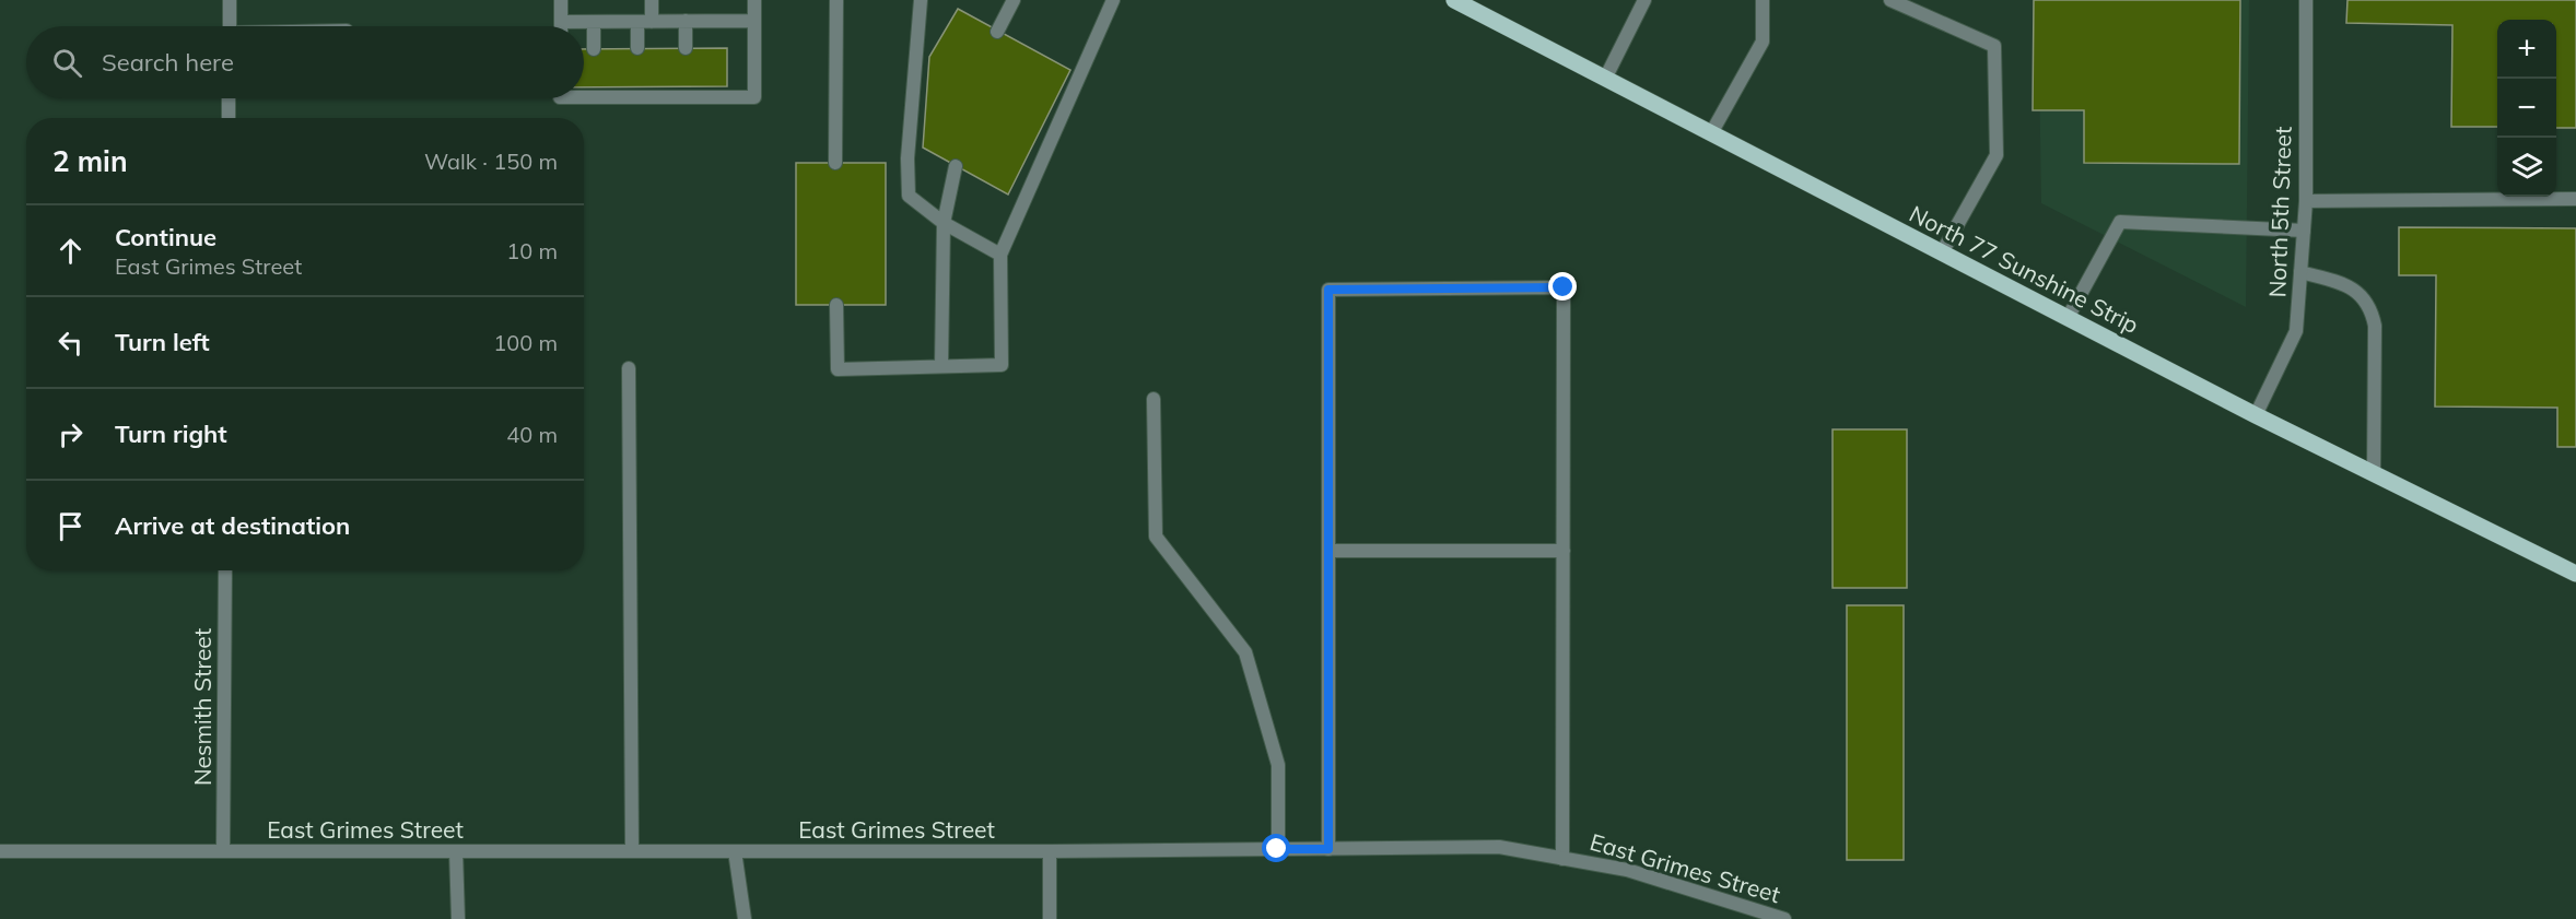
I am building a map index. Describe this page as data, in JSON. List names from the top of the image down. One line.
{"streets":{"main road":["North 77 Sunshine Strip"],"street":["North 5th Street","Nesmith Street","East Grimes Street"]},"crossings":[["North 5th Street","North 77 Sunshine Strip"],["Nesmith Street","East Grimes Street"]],"page":{"map_buttons":["+","−"],"search":"Search here","heading":["2 min","Walk · 150 m"],"list":[["Continue","East Grimes Street","10 m"],["Turn left","100 m"],["Turn right","40 m"],"Arrive at destination"]}}
